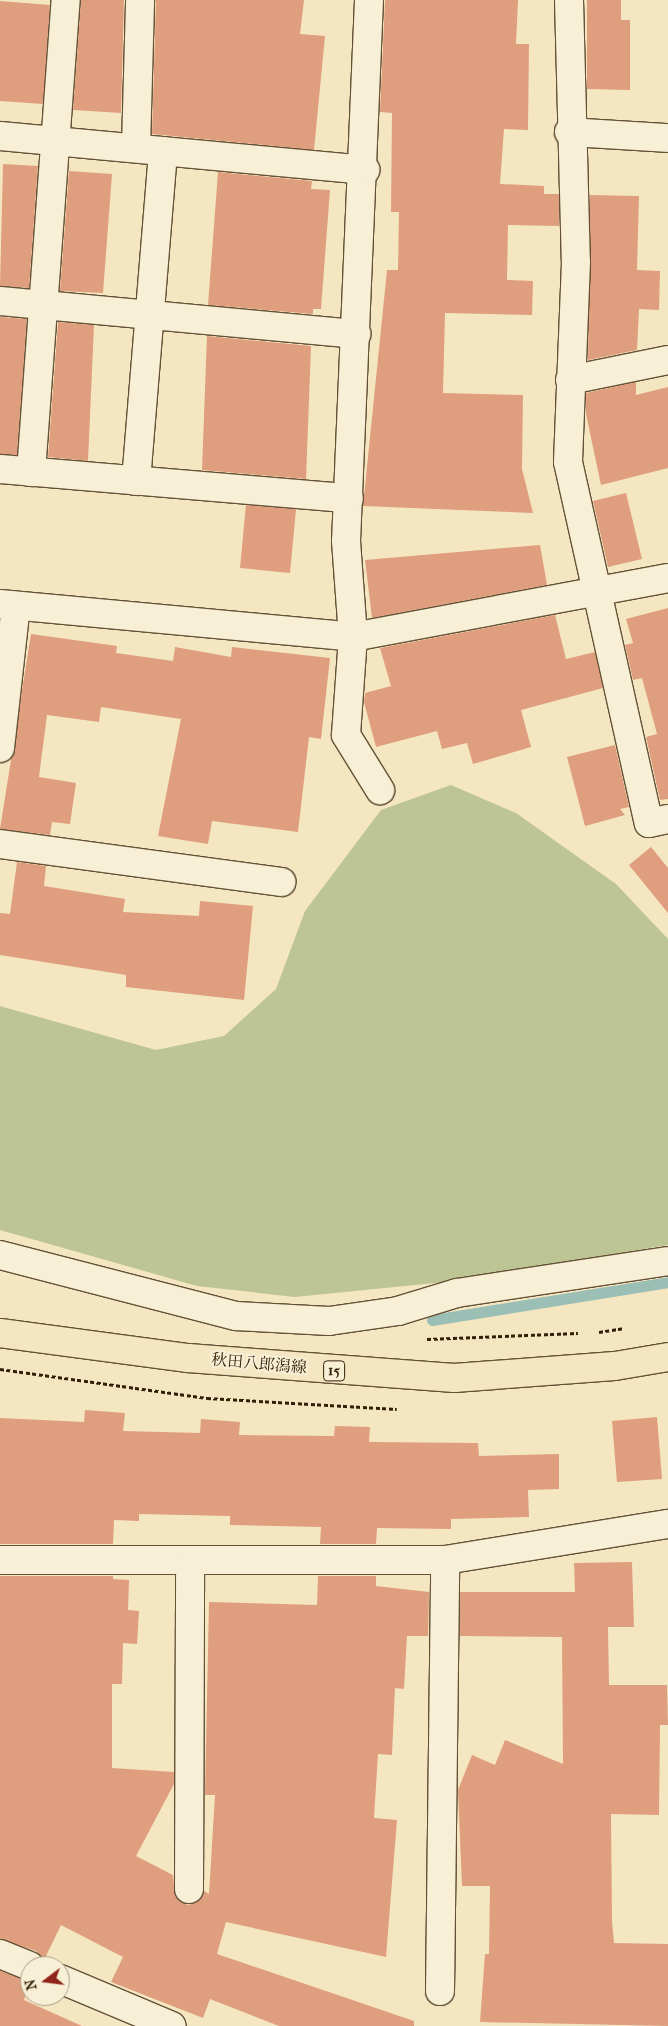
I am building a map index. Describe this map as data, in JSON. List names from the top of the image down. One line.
{"streets":{"main road":["秋田八郎潟線","15"]},"north":"left"}
